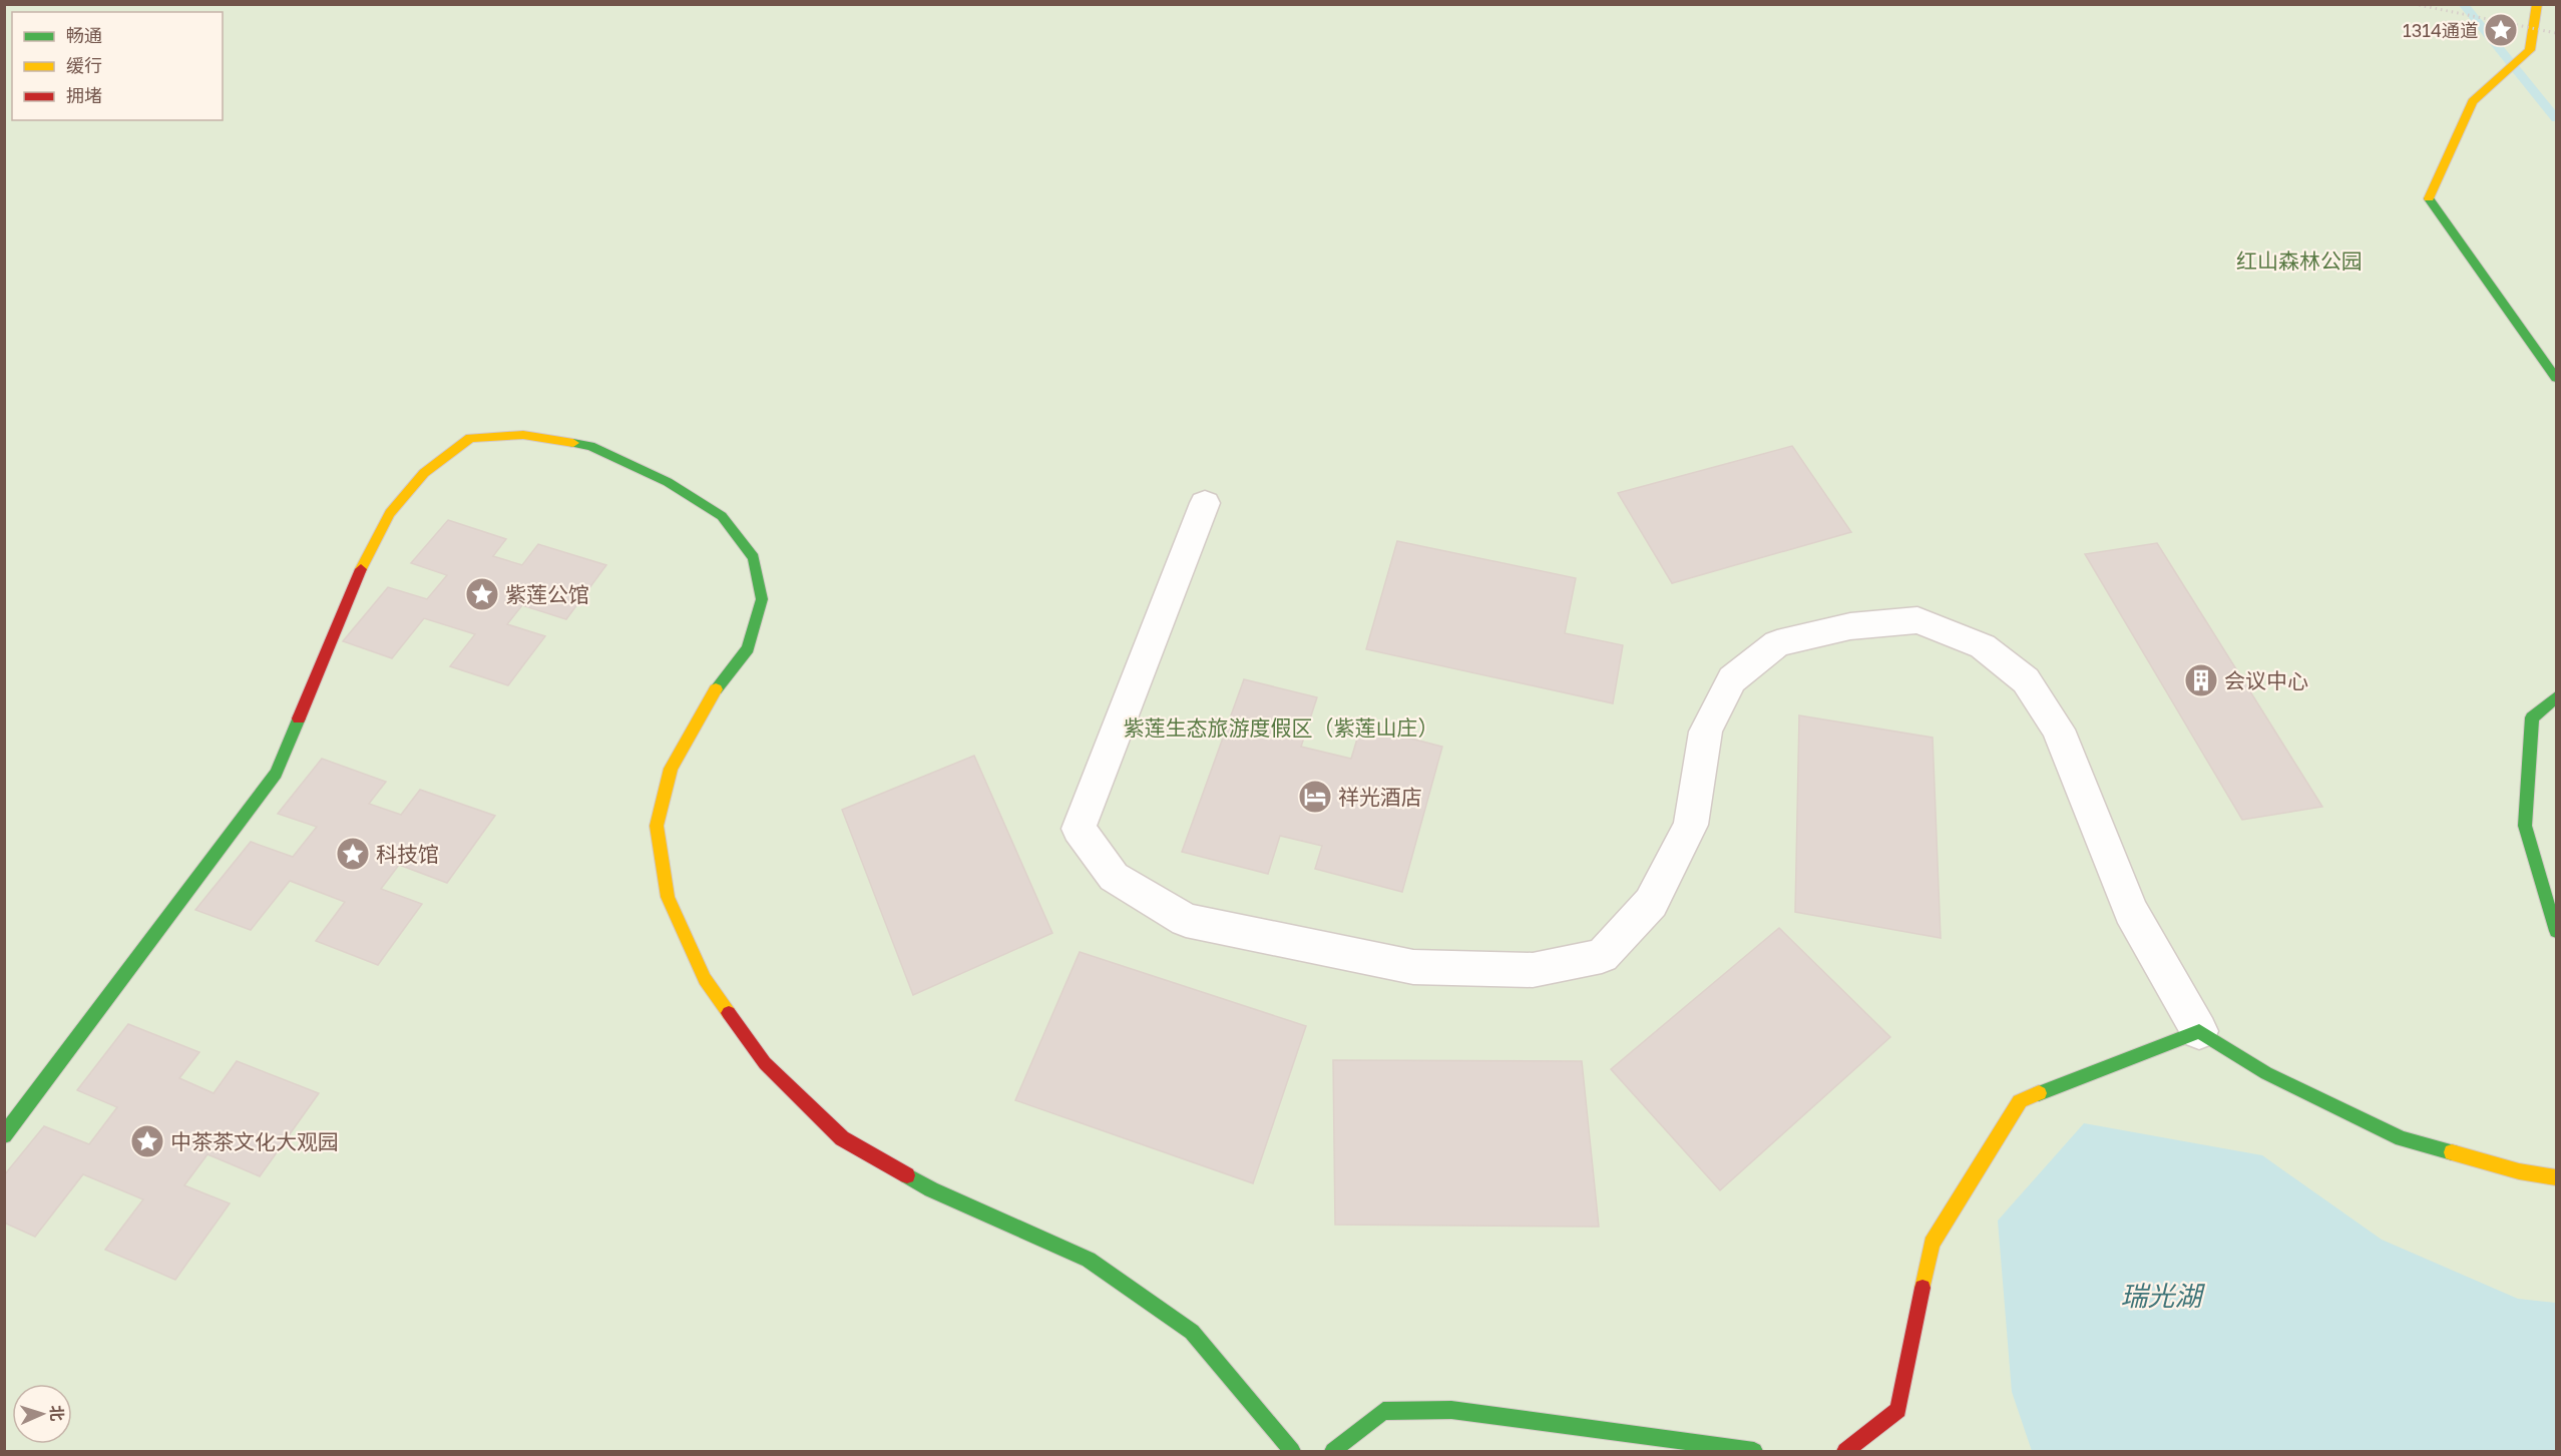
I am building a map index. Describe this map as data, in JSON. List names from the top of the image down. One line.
{"water":["瑞光湖"],"parks":["红山森林公园","紫莲生态旅游度假区（紫莲山庄）"],"places":{"place":["1314通道","紫莲公馆","科技馆","中茶茶文化大观园"],"building":["会议中心"],"hotel":["祥光酒店"]},"legend":["畅通","缓行","拥堵"],"north":"right"}
